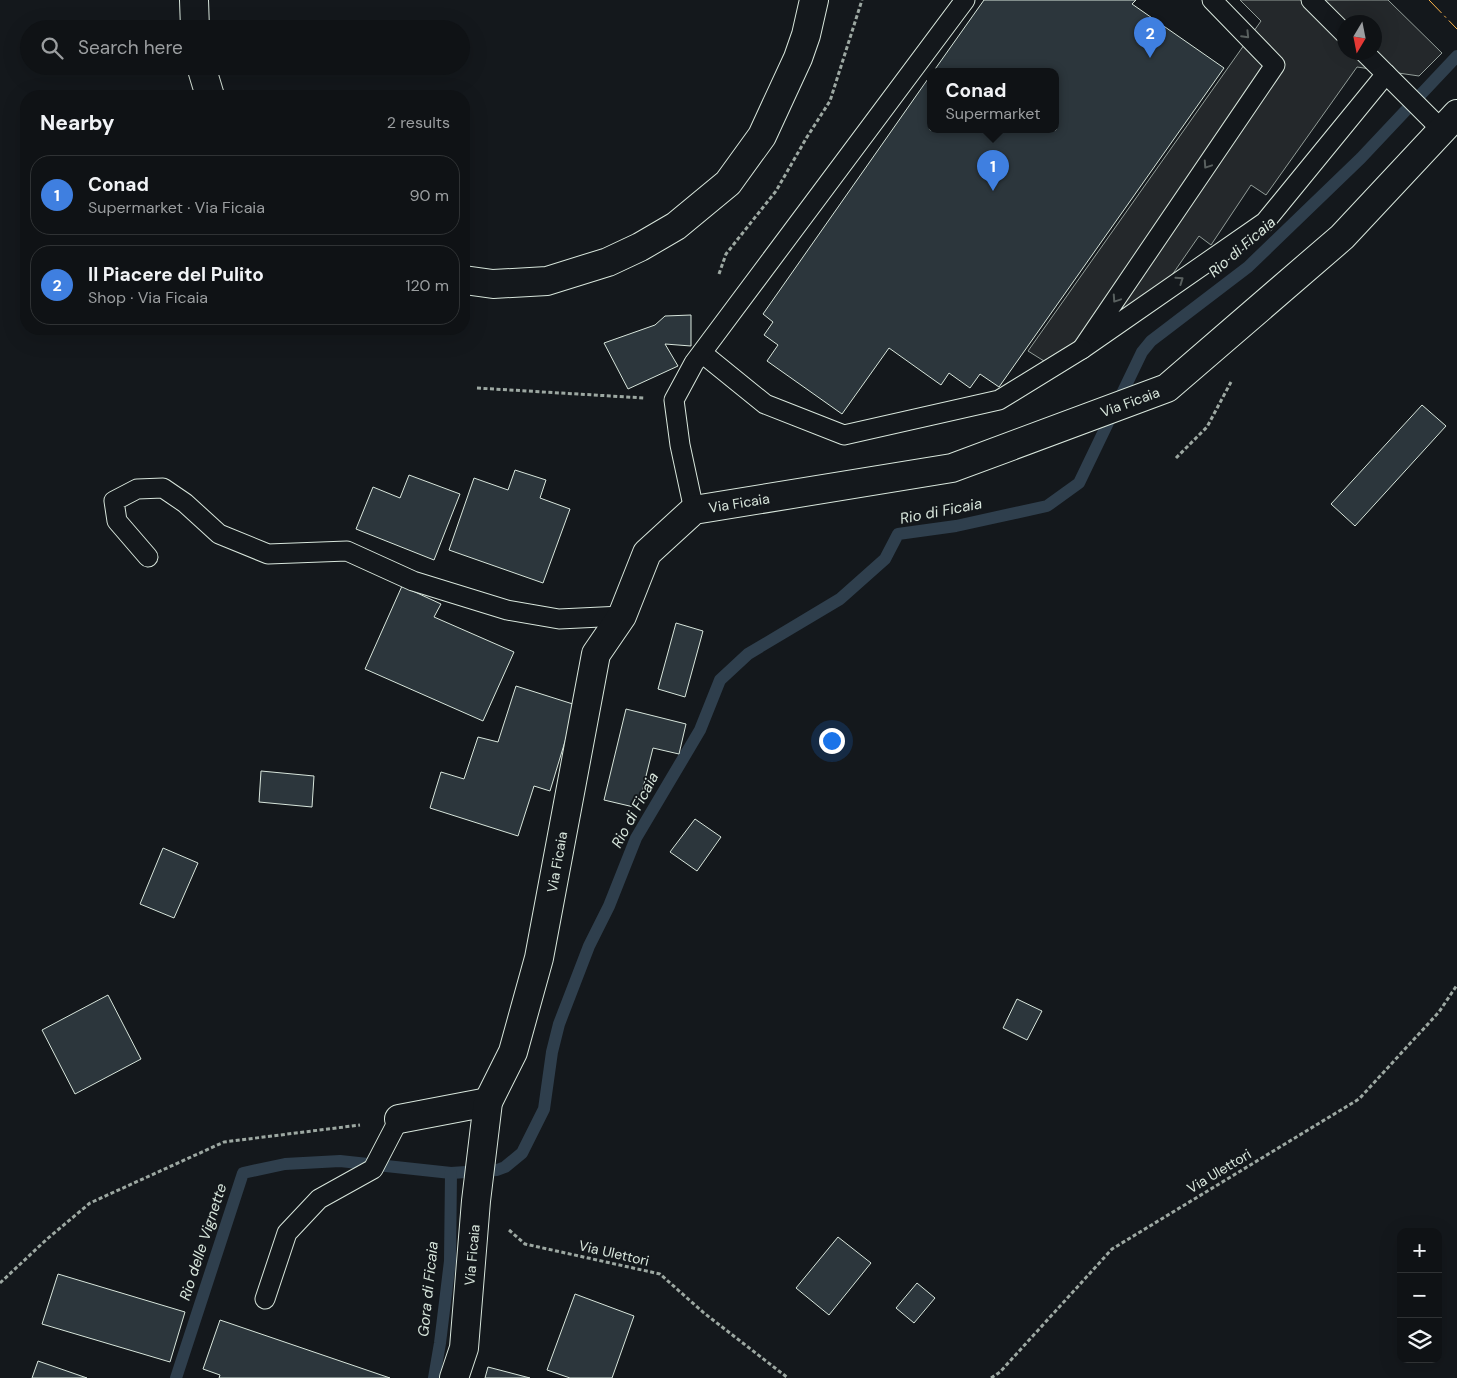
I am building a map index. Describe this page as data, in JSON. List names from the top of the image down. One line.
{"streets":{"main road":["Via Ficaia"],"path":["Via Ulettori"]},"crossings":[["Via Ficaia","Via Ulettori"]],"water":["Rio di Ficaia","Rio delle Vignette","Gora di Ficaia"],"north":"bottom","page":{"pins":["2","1"],"search":"Search here","popup":["Conad","Supermarket"],"heading":["Nearby","2 results"],"list":[{"mark":"1","name":"Conad","note":"Supermarket · Via Ficaia","value":"90 m"},{"mark":"2","name":"Il Piacere del Pulito","note":"Shop · Via Ficaia","value":"120 m"}],"map_buttons":["+","−"]}}
